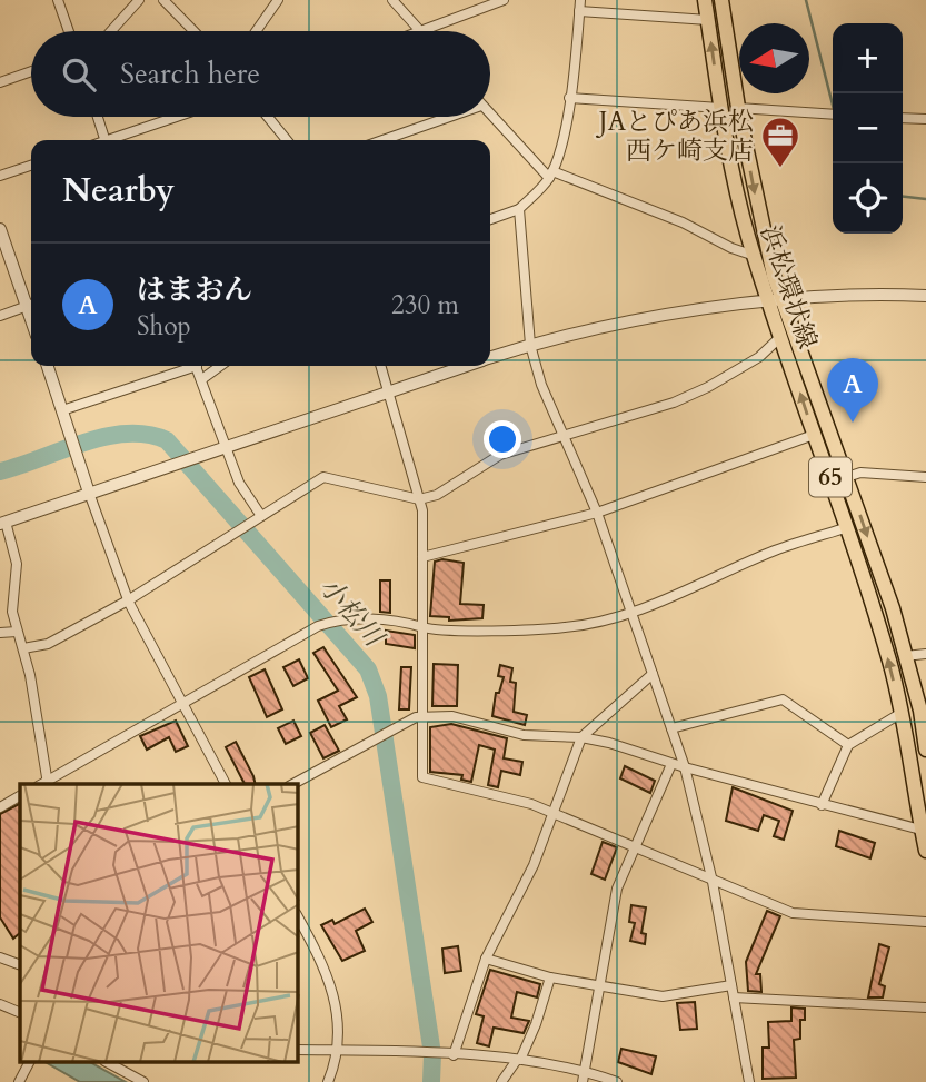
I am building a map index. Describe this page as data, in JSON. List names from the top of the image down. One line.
{"streets":{"main road":["浜松環状線","65"]},"water":["小松川"],"places":{"office":["JAとぴあ浜松 西ケ崎支店"]},"north":"left","page":{"map_buttons":["+","−"],"search":"Search here","heading":"Nearby","list":[{"mark":"A","name":"はまおん","note":"Shop","value":"230 m"}],"pins":"A"}}
